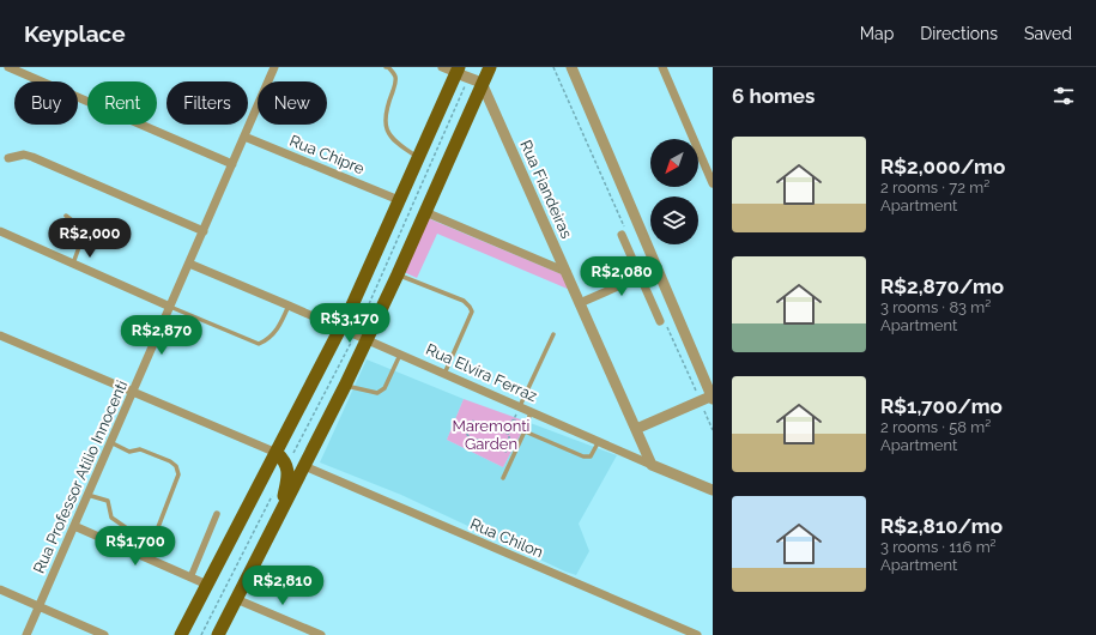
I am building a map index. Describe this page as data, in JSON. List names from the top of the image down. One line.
{"streets":{"street":["Rua Chipre","Rua Fiandeiras","Rua Elvira Ferraz","Rua Professor Atílio Innocenti","Rua Chilon"]},"crossings":[["Rua Chipre","Rua Professor Atílio Innocenti"],["Rua Fiandeiras","Rua Elvira Ferraz"],["Rua Elvira Ferraz","Rua Professor Atílio Innocenti"]],"parks":["Maremonti Garden"],"north":"bottom left","page":{"header":"Keyplace","nav":["Map","Directions","Saved"],"heading":"6 homes","chip":["Buy","Rent","Filters","New"],"list":[{"name":"R$2,000/mo","note":"2 rooms · 72 m² · Apartment"},{"name":"R$2,870/mo","note":"3 rooms · 83 m² · Apartment"},{"name":"R$1,700/mo","note":"2 rooms · 58 m² · Apartment"},{"name":"R$2,810/mo","note":"3 rooms · 116 m² · Apartment"}],"price":["R$2,000","R$2,080","R$3,170","R$2,870","R$1,700","R$2,810"]}}
